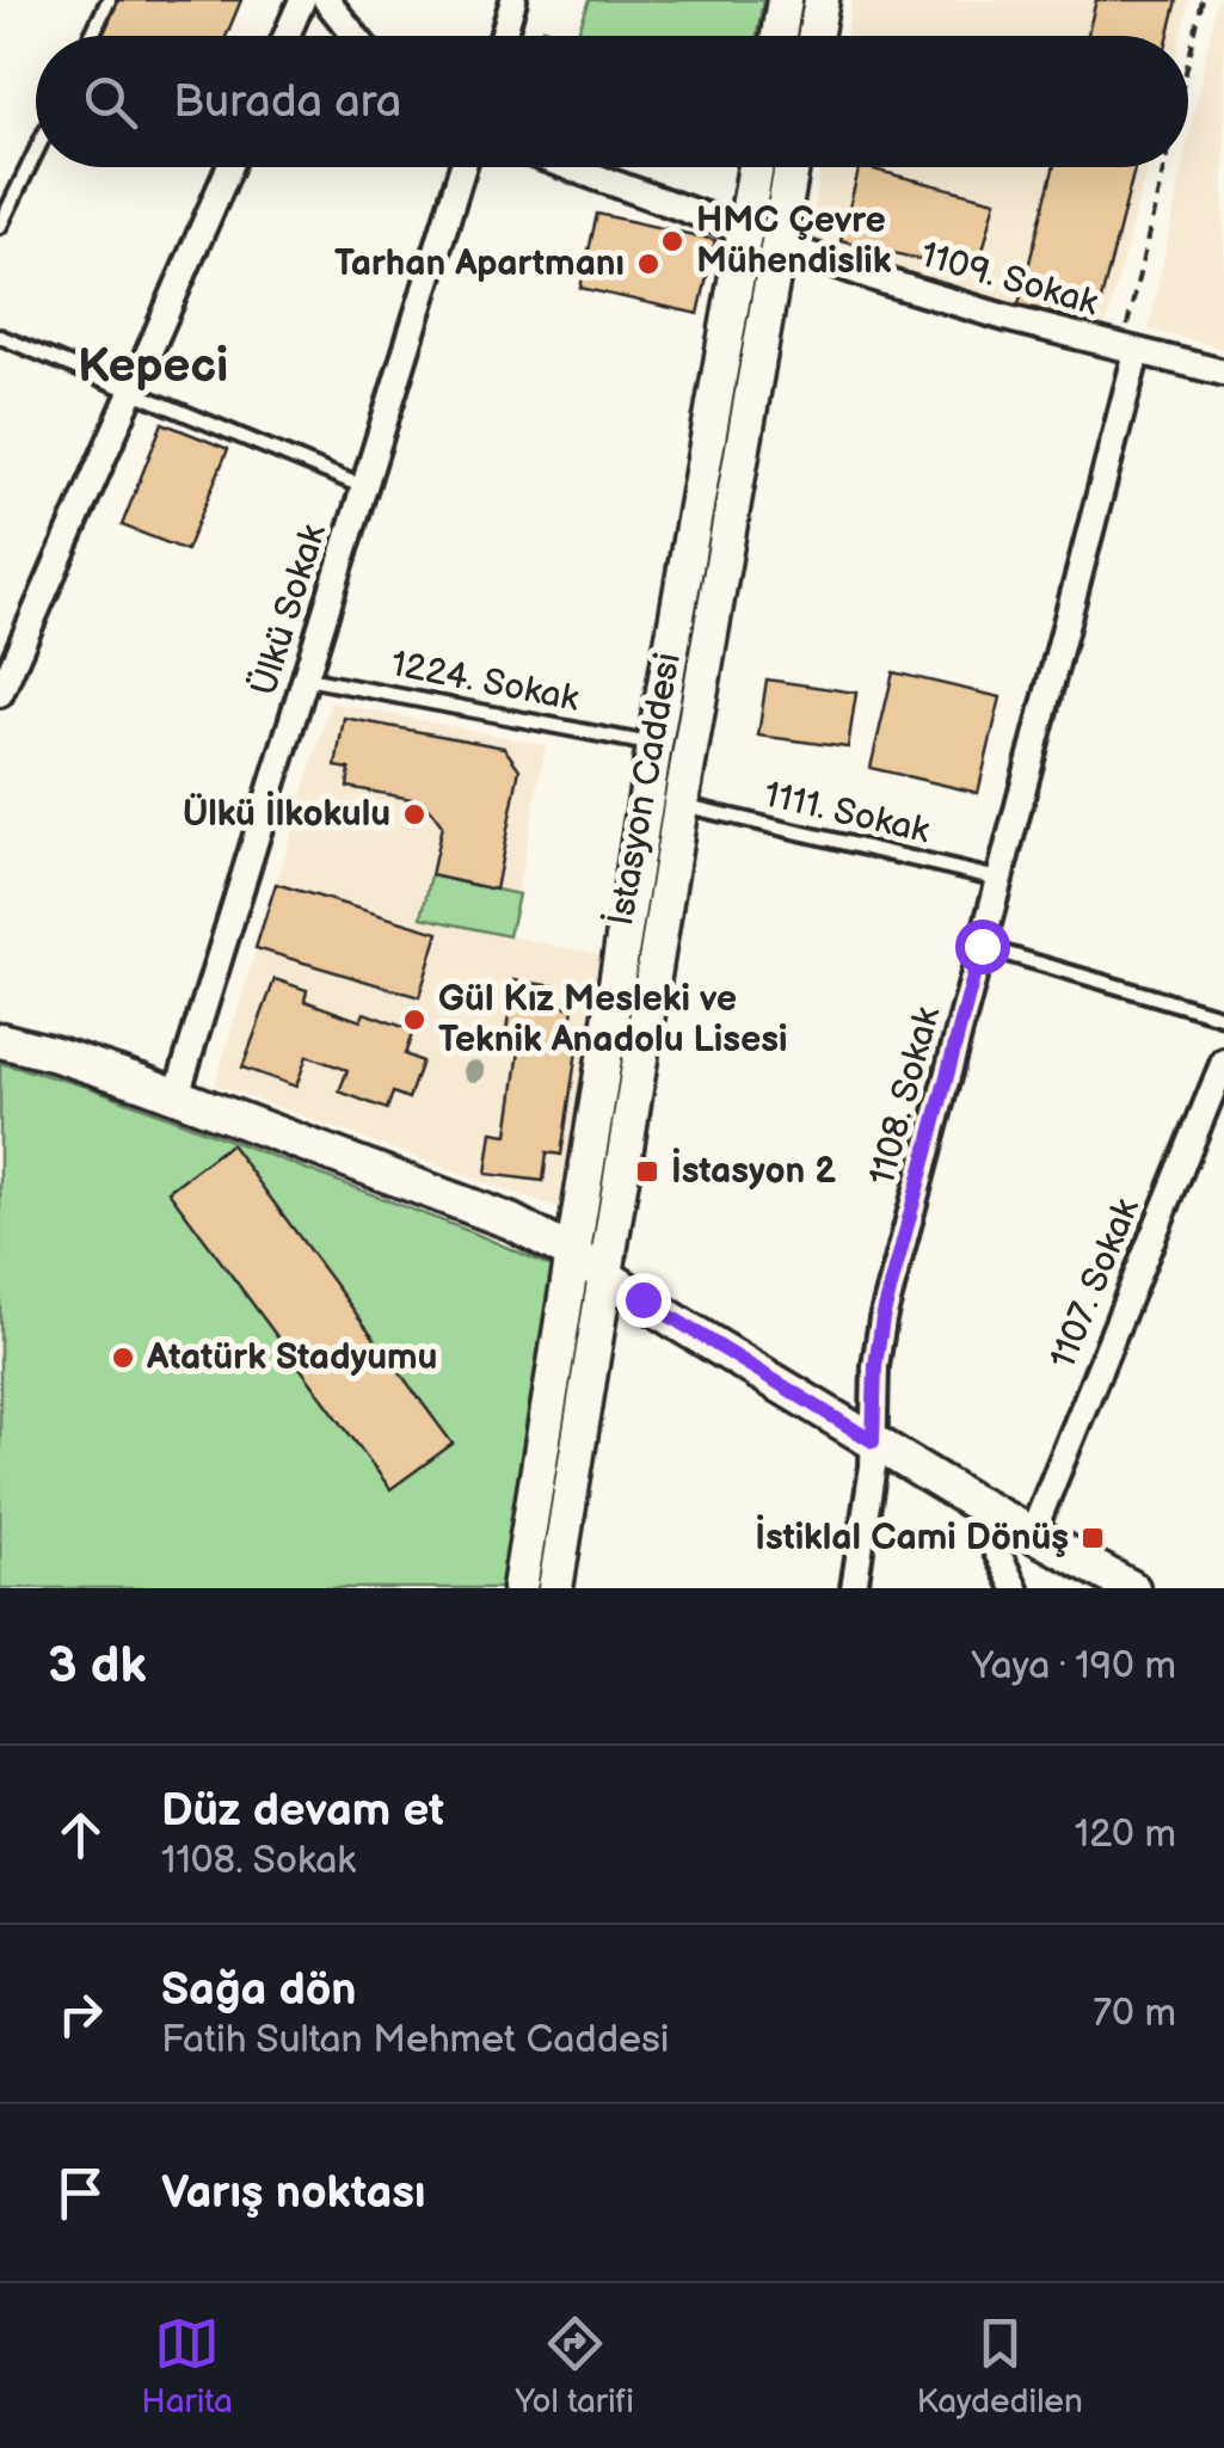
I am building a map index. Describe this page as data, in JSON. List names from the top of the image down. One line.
{"streets":{"main road":["İstasyon Caddesi"],"street":["1109. Sokak","Ülkü Sokak","1108. Sokak","1107. Sokak"],"lane":["1224. Sokak","1111. Sokak"]},"crossings":[["1109. Sokak","İstasyon Caddesi"],["1109. Sokak","1108. Sokak"],["Ülkü Sokak","1224. Sokak"],["1224. Sokak","İstasyon Caddesi"],["İstasyon Caddesi","1111. Sokak"],["1111. Sokak","1108. Sokak"]],"districts":["Kepeci"],"places":{"other":["HMC Çevre Mühendislik","Tarhan Apartmanı","Ülkü İlkokulu","Gül Kız Mesleki ve Teknik Anadolu Lisesi","Atatürk Stadyumu"],"transit":["İstasyon 2","İstiklal Cami Dönüş"]},"page":{"search":"Burada ara","heading":["3 dk","Yaya · 190 m"],"list":[["Düz devam et","1108. Sokak","120 m"],["Sağa dön","Fatih Sultan Mehmet Caddesi","70 m"],"Varış noktası"],"nav":["Harita","Yol tarifi","Kaydedilen"]}}
